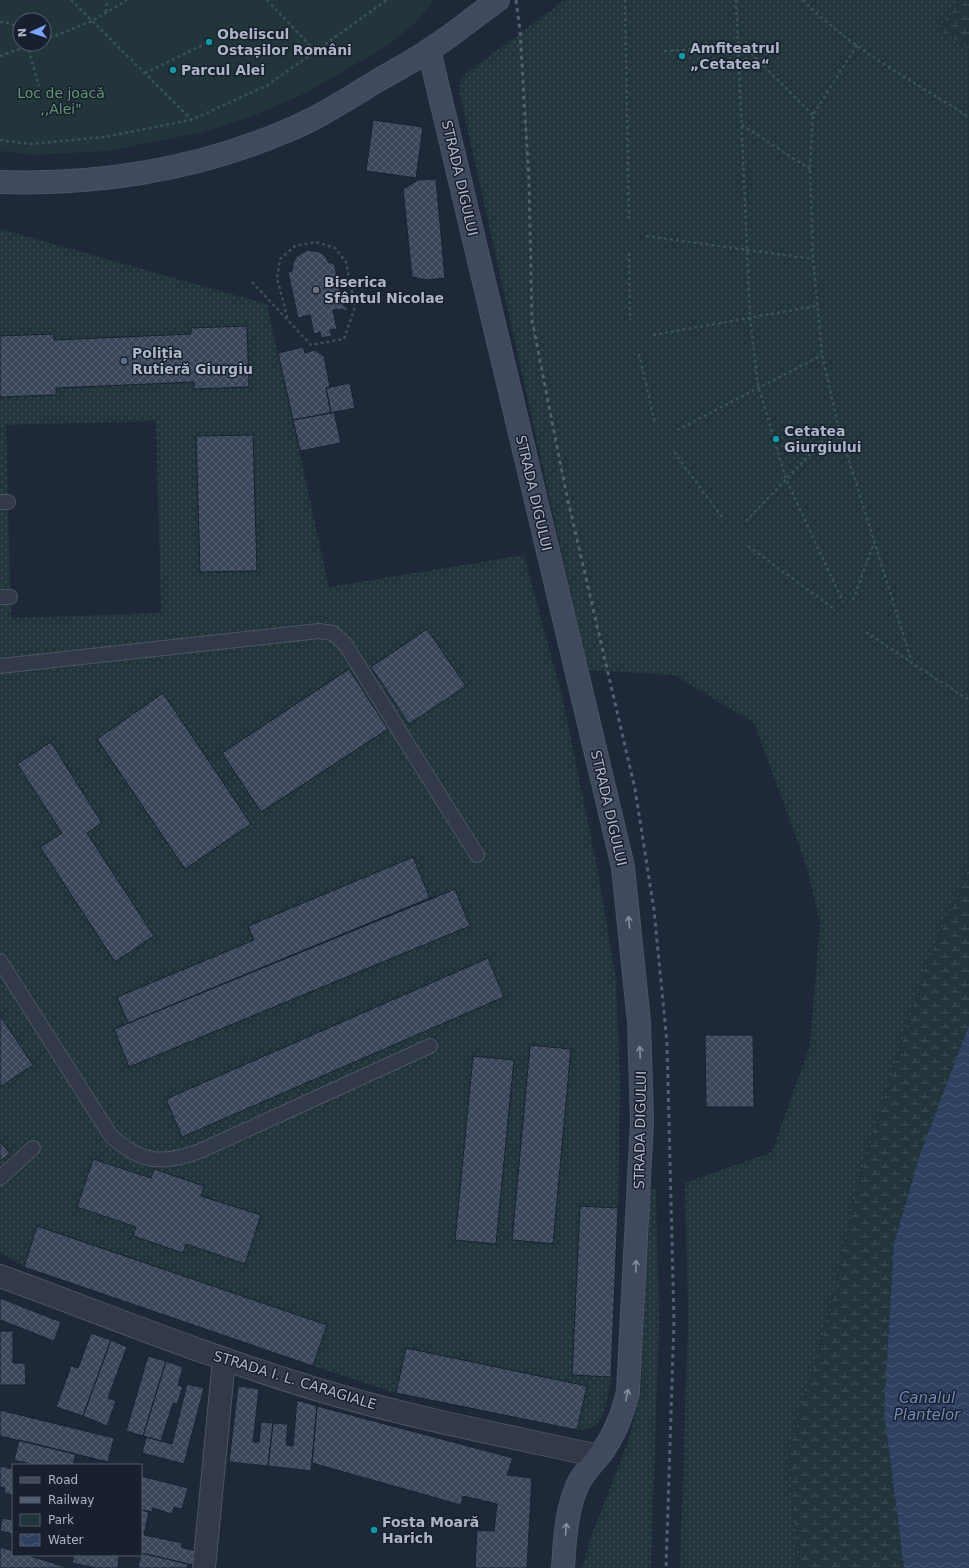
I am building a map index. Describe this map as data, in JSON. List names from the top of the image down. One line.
{"streets":{"street":["STRADA DIGULUI","STRADA I. L. CARAGIALE"]},"crossings":[["STRADA DIGULUI","STRADA I. L. CARAGIALE"]],"one_way":["STRADA DIGULUI"],"water":["Canalul Plantelor"],"parks":["Loc de joacă ,,Alei\""],"places":["Obeliscul Ostașilor Români","Amfiteatrul „Cetatea“","Parcul Alei","Biserica Sfântul Nicolae","Poliția Rutieră Giurgiu","Cetatea Giurgiului","Fosta Moară Harich"],"legend":["Road","Railway","Park","Water"],"north":"left"}
